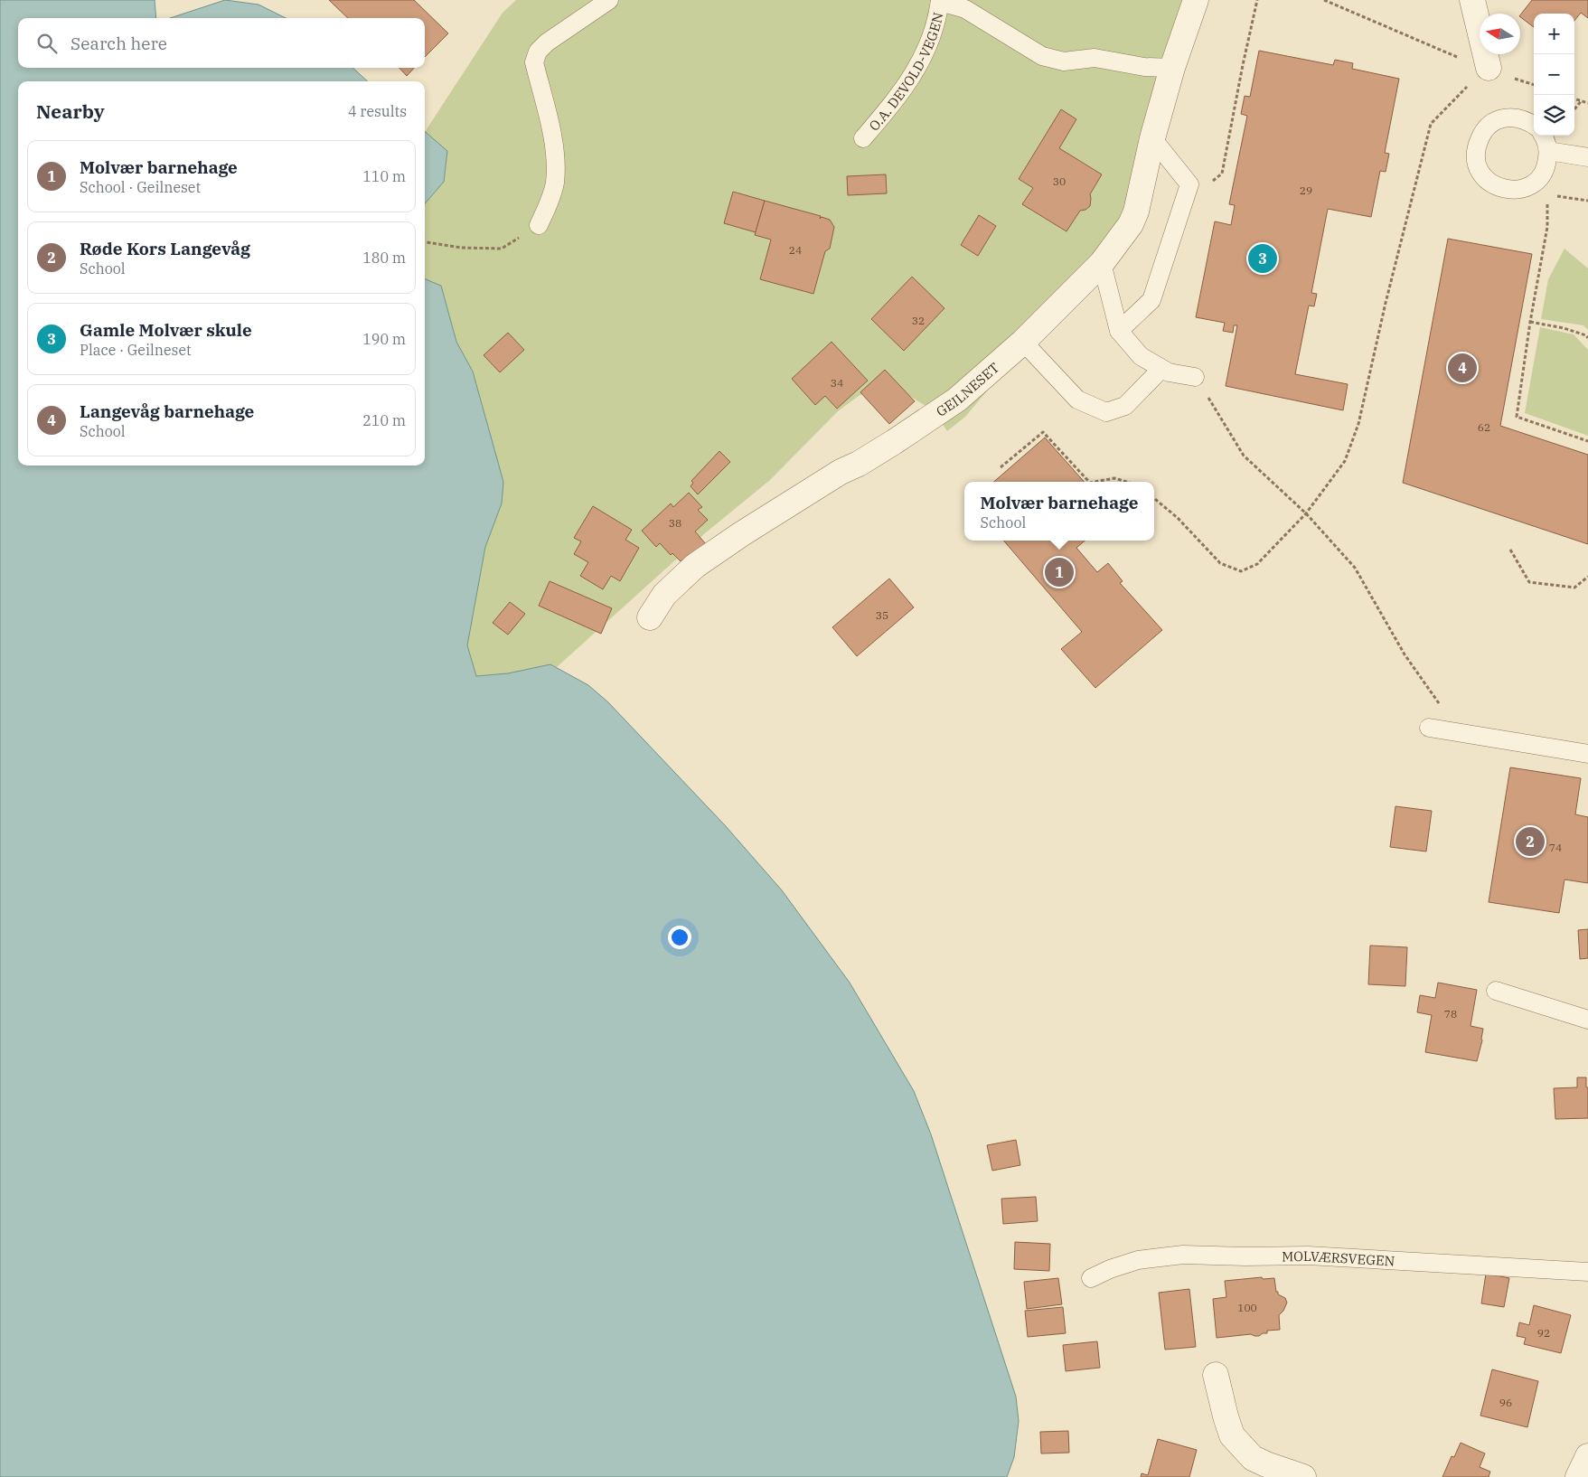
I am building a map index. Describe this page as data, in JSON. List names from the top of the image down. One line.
{"streets":{"street":["GEILNESET"],"lane":["O.A. DEVOLD-VEGEN","MOLVÆRSVEGEN"]},"house_numbers":["30","29","24","32","34","62","38","35","74","78","100","92","96"],"north":"left","page":{"map_buttons":["+","−"],"search":"Search here","heading":["Nearby","4 results"],"list":[{"mark":"1","name":"Molvær barnehage","note":"School · Geilneset","value":"110 m"},{"mark":"2","name":"Røde Kors Langevåg","note":"School","value":"180 m"},{"mark":"3","name":"Gamle Molvær skule","note":"Place · Geilneset","value":"190 m"},{"mark":"4","name":"Langevåg barnehage","note":"School","value":"210 m"}],"pins":["3","4","1","2"],"popup":["Molvær barnehage","School"]}}
